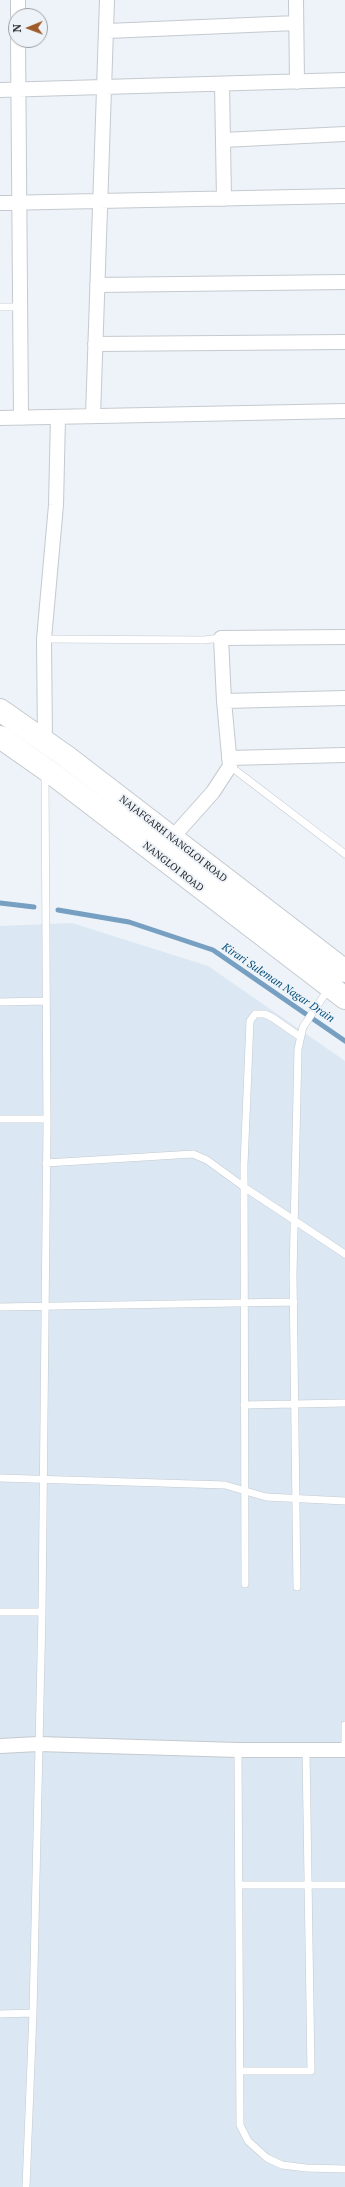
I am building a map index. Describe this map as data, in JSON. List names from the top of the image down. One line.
{"streets":{"main road":["NAJAFGARH NANGLOI ROAD","NANGLOI ROAD"]},"crossings":[["NAJAFGARH NANGLOI ROAD","NANGLOI ROAD"]],"water":["Kirari Suleman Nagar Drain"],"north":"left"}
